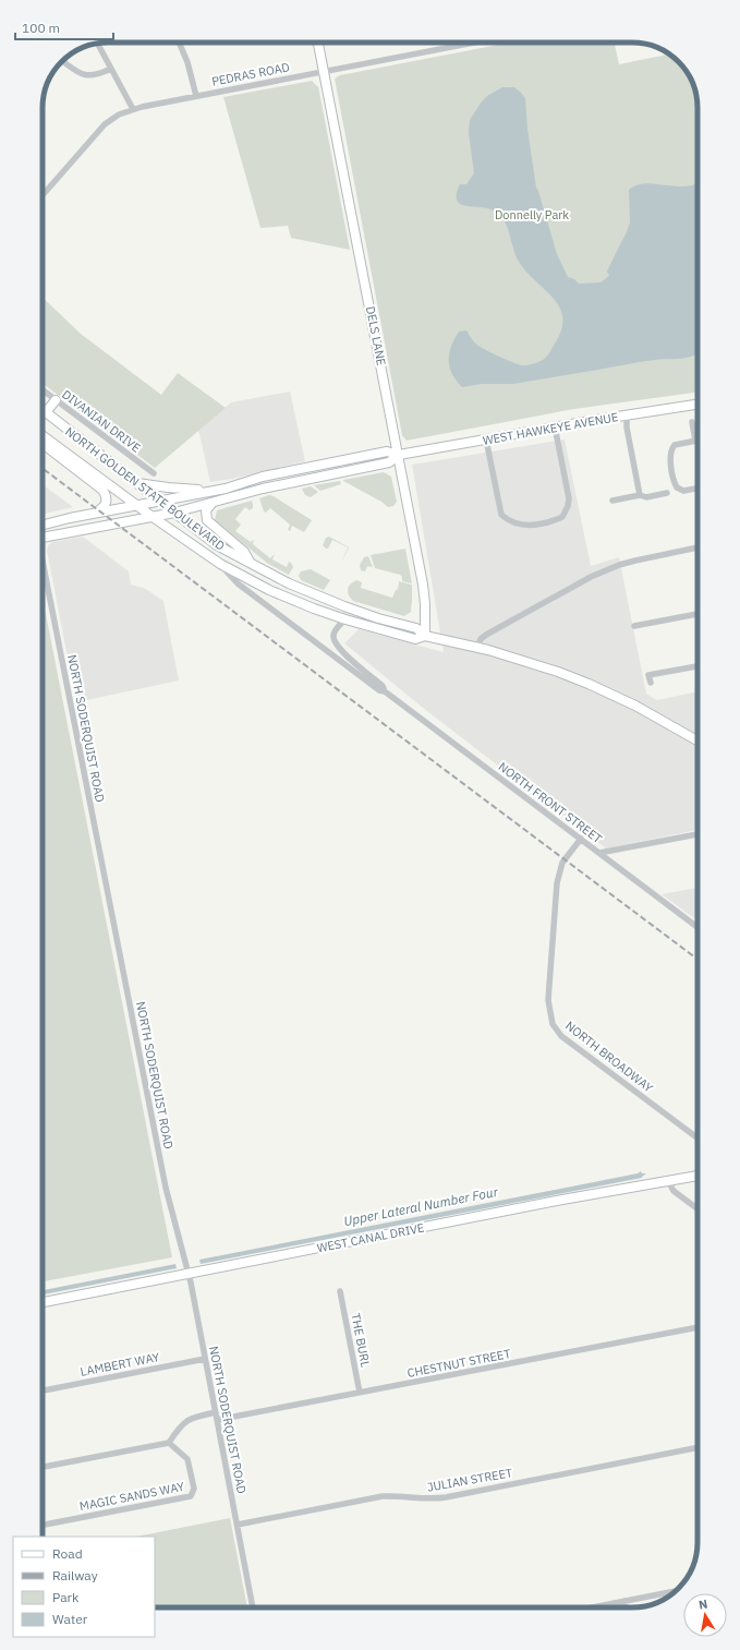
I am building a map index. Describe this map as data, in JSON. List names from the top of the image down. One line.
{"streets":{"street":["PEDRAS ROAD","DELS LANE","DIVANIAN DRIVE","WEST HAWKEYE AVENUE","NORTH GOLDEN STATE BOULEVARD","NORTH SODERQUIST ROAD","NORTH FRONT STREET","NORTH BROADWAY","WEST CANAL DRIVE","THE BURL","CHESTNUT STREET","LAMBERT WAY","JULIAN STREET","MAGIC SANDS WAY"]},"crossings":[["PEDRAS ROAD","DELS LANE"],["DELS LANE","WEST HAWKEYE AVENUE"],["DELS LANE","NORTH GOLDEN STATE BOULEVARD"],["WEST HAWKEYE AVENUE","NORTH GOLDEN STATE BOULEVARD"],["NORTH GOLDEN STATE BOULEVARD","NORTH FRONT STREET"],["NORTH SODERQUIST ROAD","WEST CANAL DRIVE"],["NORTH SODERQUIST ROAD","CHESTNUT STREET"],["NORTH SODERQUIST ROAD","LAMBERT WAY"],["NORTH SODERQUIST ROAD","JULIAN STREET"],["NORTH FRONT STREET","NORTH BROADWAY"],["THE BURL","CHESTNUT STREET"]],"water":["Upper Lateral Number Four"],"parks":["Donnelly Park"],"legend":["Road","Railway","Park","Water"],"scale_bar":"100 m","north":"top"}
